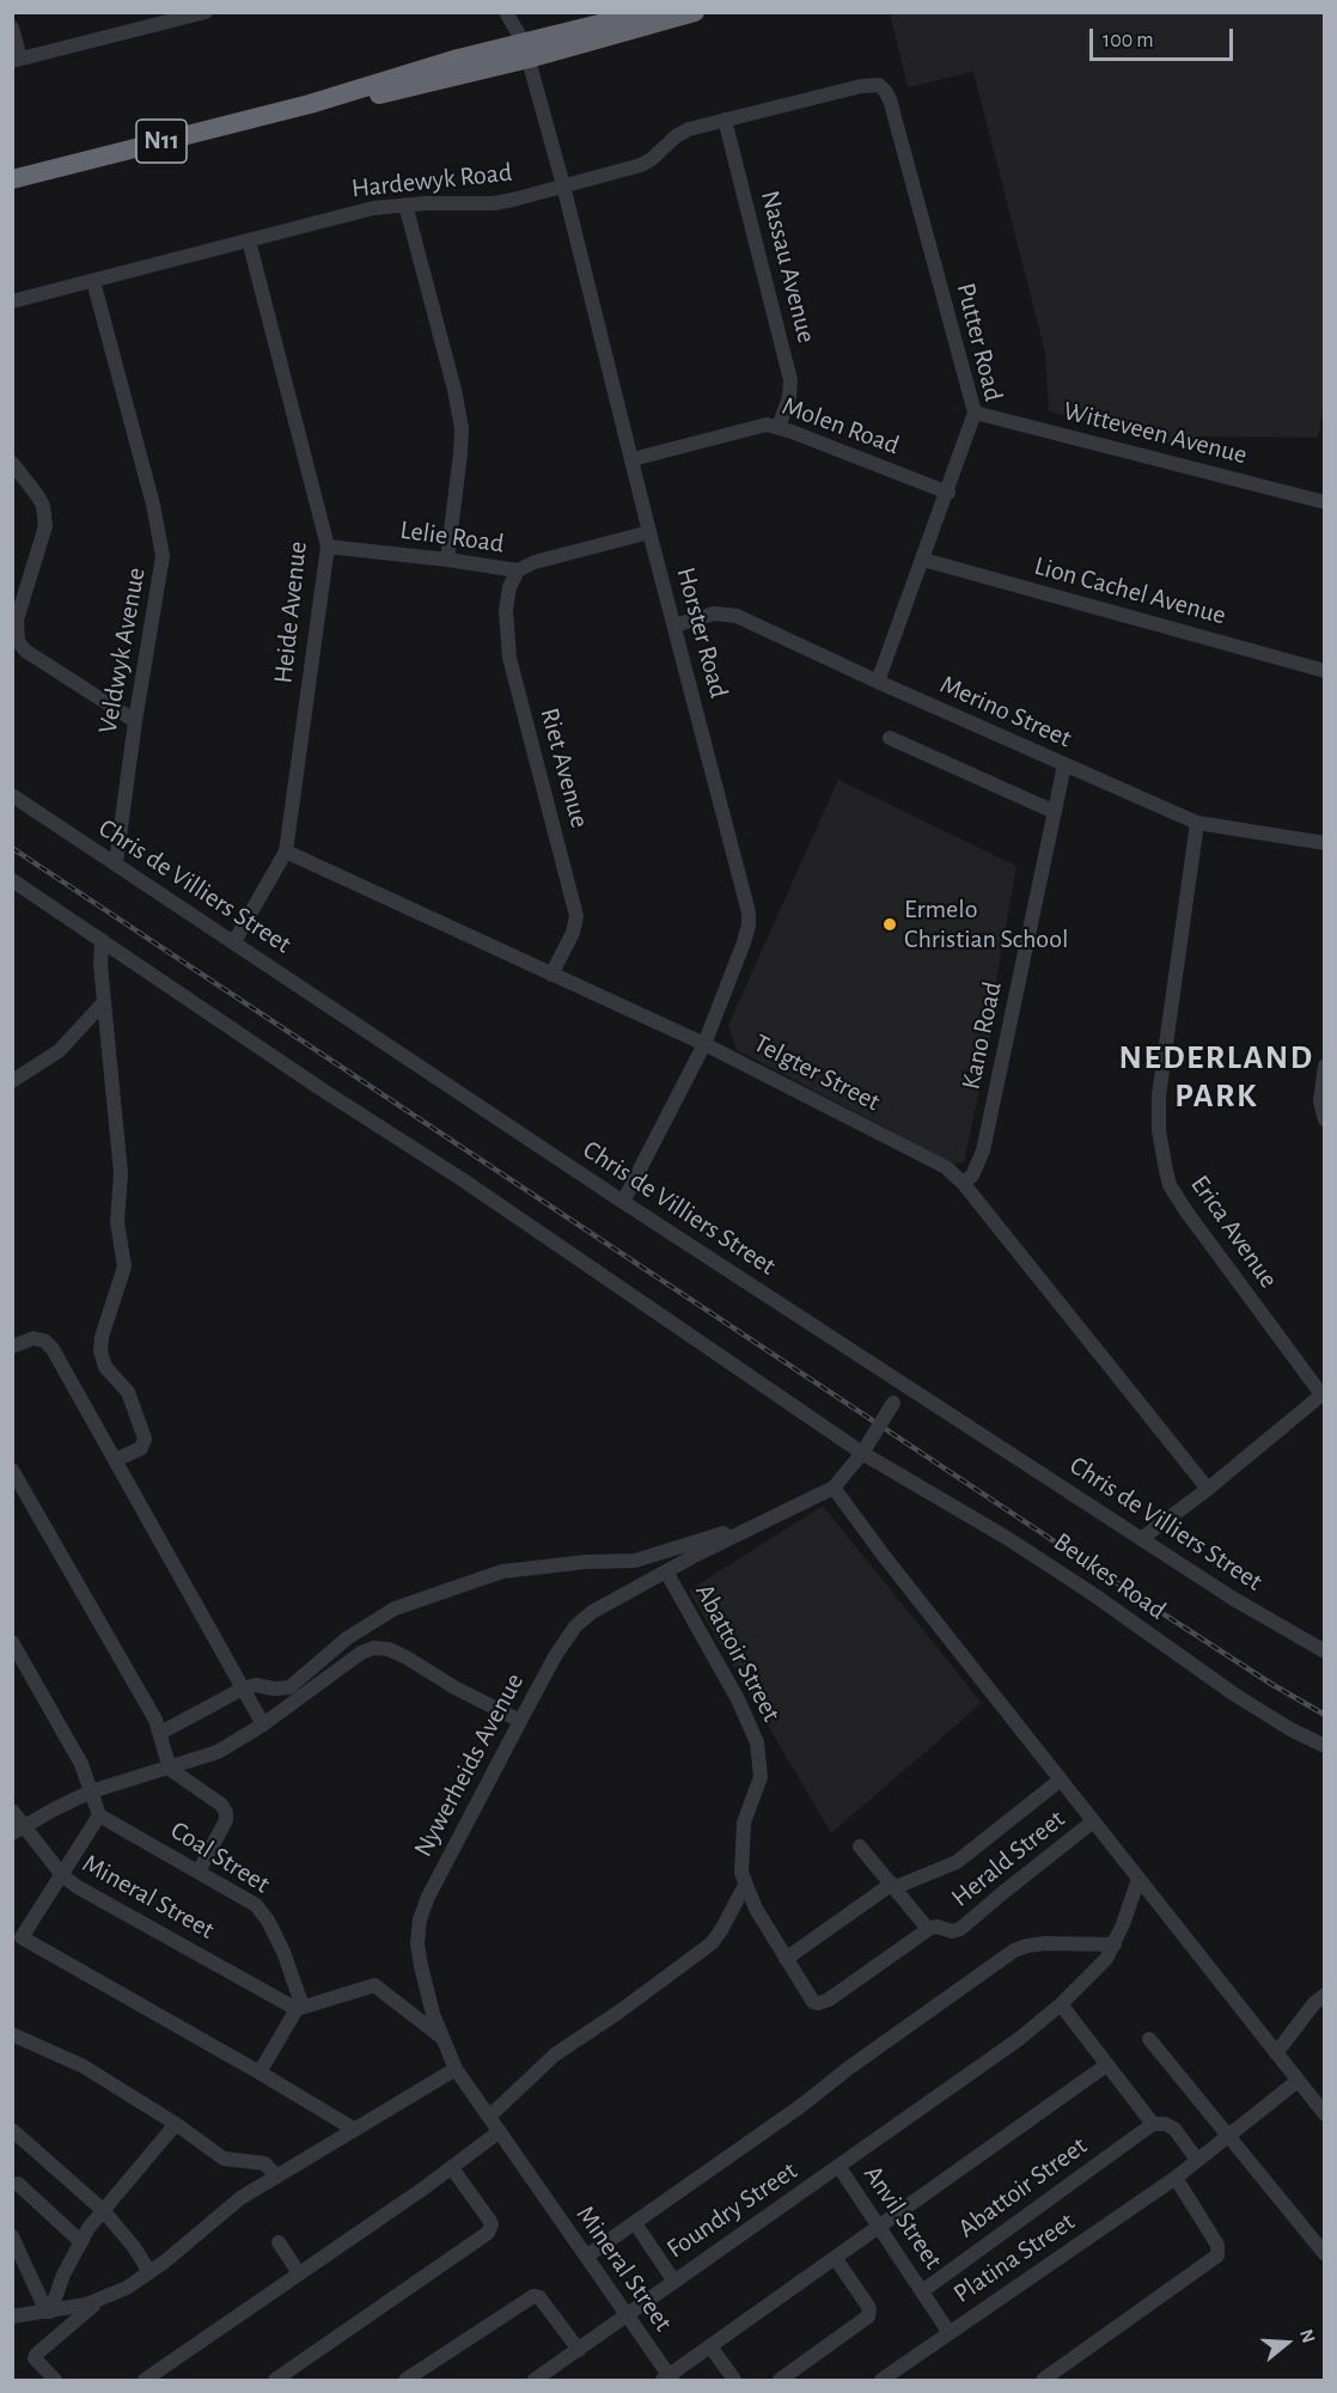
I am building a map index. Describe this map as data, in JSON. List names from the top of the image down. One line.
{"streets":{"highway":["N11"],"street":["Hardewyk Road","Nassau Avenue","Putter Road","Molen Road","Witteveen Avenue","Lelie Road","Lion Cachel Avenue","Heide Avenue","Horster Road","Veldwyk Avenue","Merino Street","Riet Avenue","Chris de Villiers Street","Kano Road","Telgter Street","Erica Avenue","Beukes Road","Abattoir Street","Nywerheids Avenue","Coal Street","Herald Street","Mineral Street","Foundry Street","Anvil Street","Platina Street"]},"crossings":[["N11","Horster Road"],["Hardewyk Road","Nassau Avenue"],["Hardewyk Road","Putter Road"],["Hardewyk Road","Heide Avenue"],["Hardewyk Road","Horster Road"],["Hardewyk Road","Veldwyk Avenue"],["Nassau Avenue","Molen Road"],["Putter Road","Molen Road"],["Putter Road","Witteveen Avenue"],["Putter Road","Lion Cachel Avenue"],["Putter Road","Merino Street"],["Molen Road","Horster Road"],["Lelie Road","Heide Avenue"],["Lelie Road","Horster Road"],["Lelie Road","Riet Avenue"],["Heide Avenue","Chris de Villiers Street"],["Heide Avenue","Telgter Street"],["Horster Road","Merino Street"],["Horster Road","Chris de Villiers Street"],["Horster Road","Telgter Street"],["Veldwyk Avenue","Chris de Villiers Street"],["Merino Street","Kano Road"],["Merino Street","Erica Avenue"],["Riet Avenue","Telgter Street"],["Kano Road","Telgter Street"],["Abattoir Street","Nywerheids Avenue"],["Abattoir Street","Herald Street"],["Abattoir Street","Mineral Street"],["Abattoir Street","Anvil Street"],["Nywerheids Avenue","Mineral Street"],["Coal Street","Mineral Street"],["Mineral Street","Foundry Street"],["Foundry Street","Anvil Street"],["Anvil Street","Platina Street"]],"districts":["NEDERLAND PARK"],"places":["Ermelo Christian School"],"scale_bar":"100 m","north":"right"}
